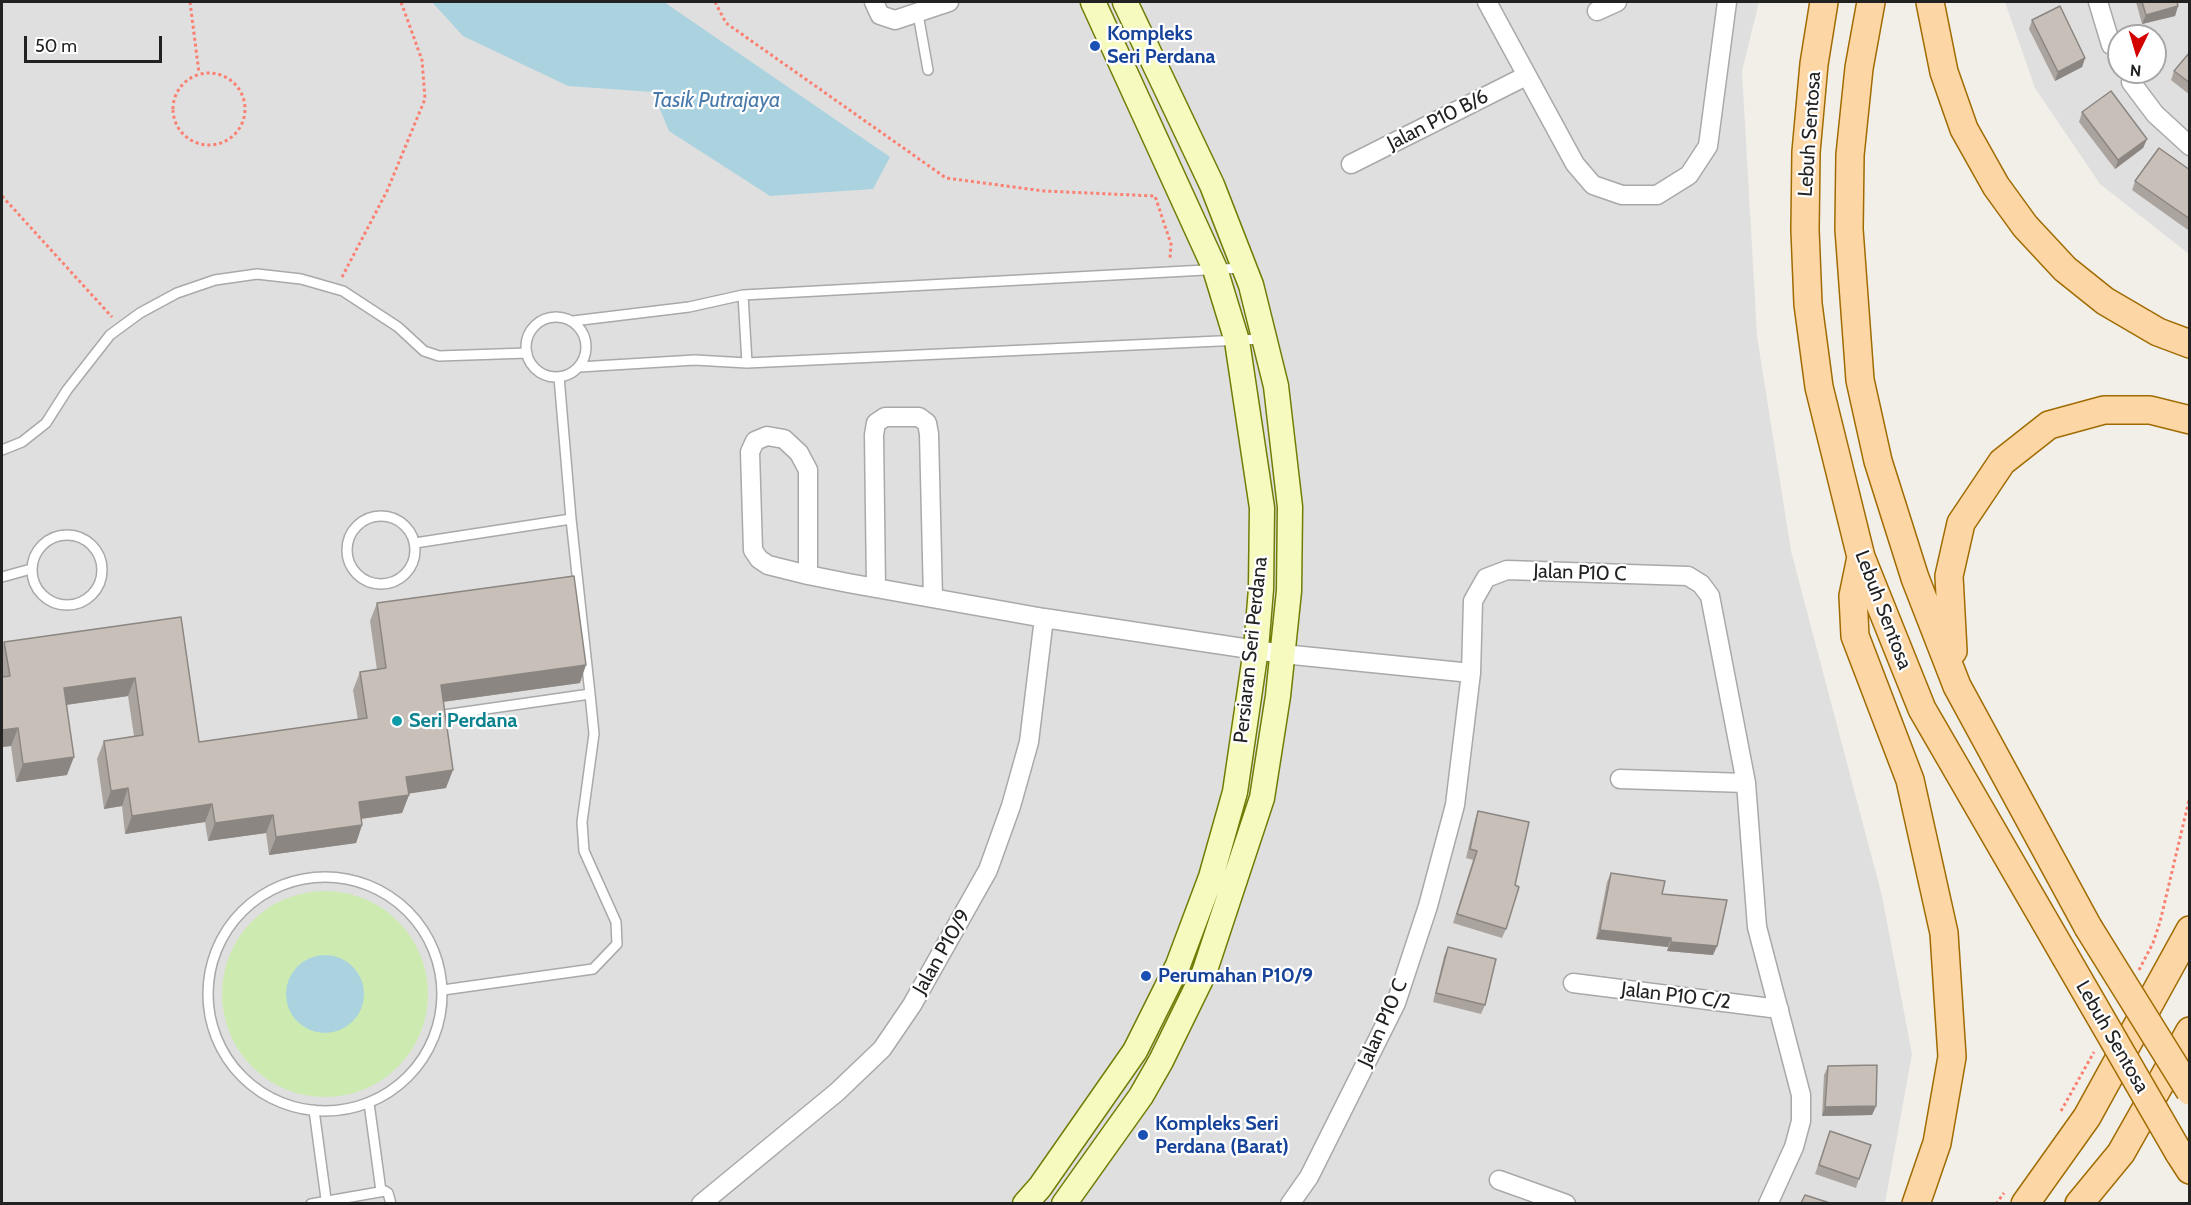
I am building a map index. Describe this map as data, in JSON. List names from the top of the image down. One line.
{"streets":{"main road":["Lebuh Sentosa"],"street":["Jalan P10 B/6","Jalan P10 C","Persiaran Seri Perdana","Jalan P10/9","Jalan P10 C/2"]},"crossings":[["Jalan P10 C","Jalan P10 C/2"]],"water":["Tasik Putrajaya"],"places":["Kompleks Seri Perdana","Seri Perdana","Perumahan P10/9","Kompleks Seri Perdana (Barat)"],"scale_bar":"50 m","north":"bottom"}
